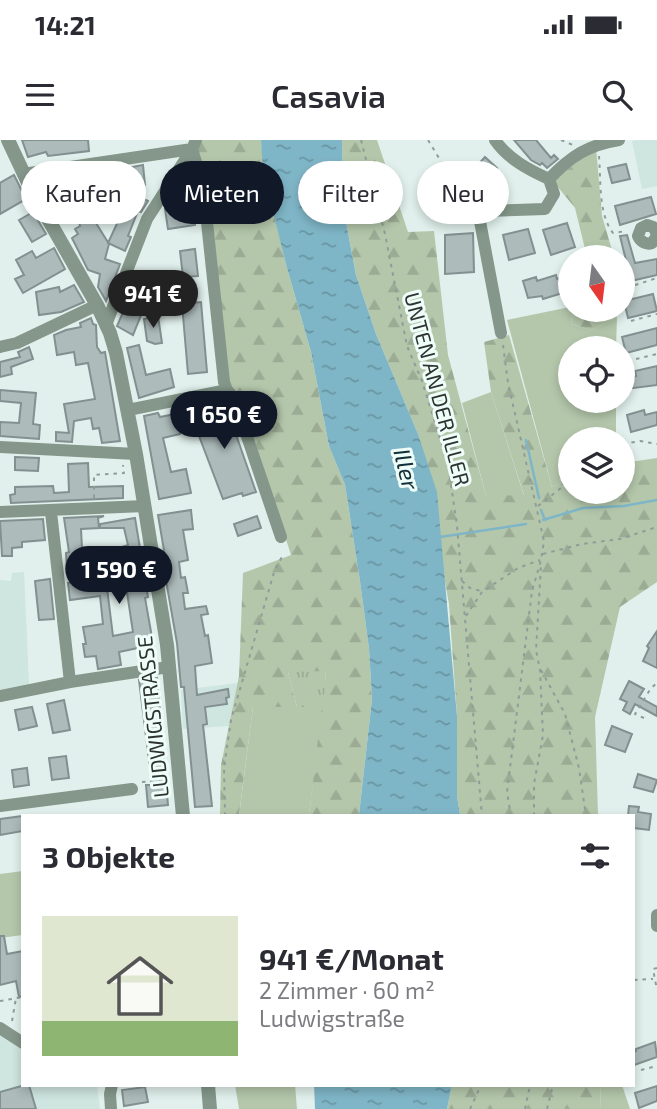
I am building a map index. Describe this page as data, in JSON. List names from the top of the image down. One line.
{"streets":{"street":["LUDWIGSTRASSE"],"path":["UNTEN AN DER ILLER"]},"water":["Iller"],"north":"bottom","page":{"status":"14:21","header":"Casavia","chip":["Kaufen","Mieten","Filter","Neu"],"price":["941 €","1 650 €","1 590 €"],"heading":"3 Objekte","list":[{"name":"941 €/Monat","note":"2 Zimmer · 60 m² · Ludwigstraße"}]}}
